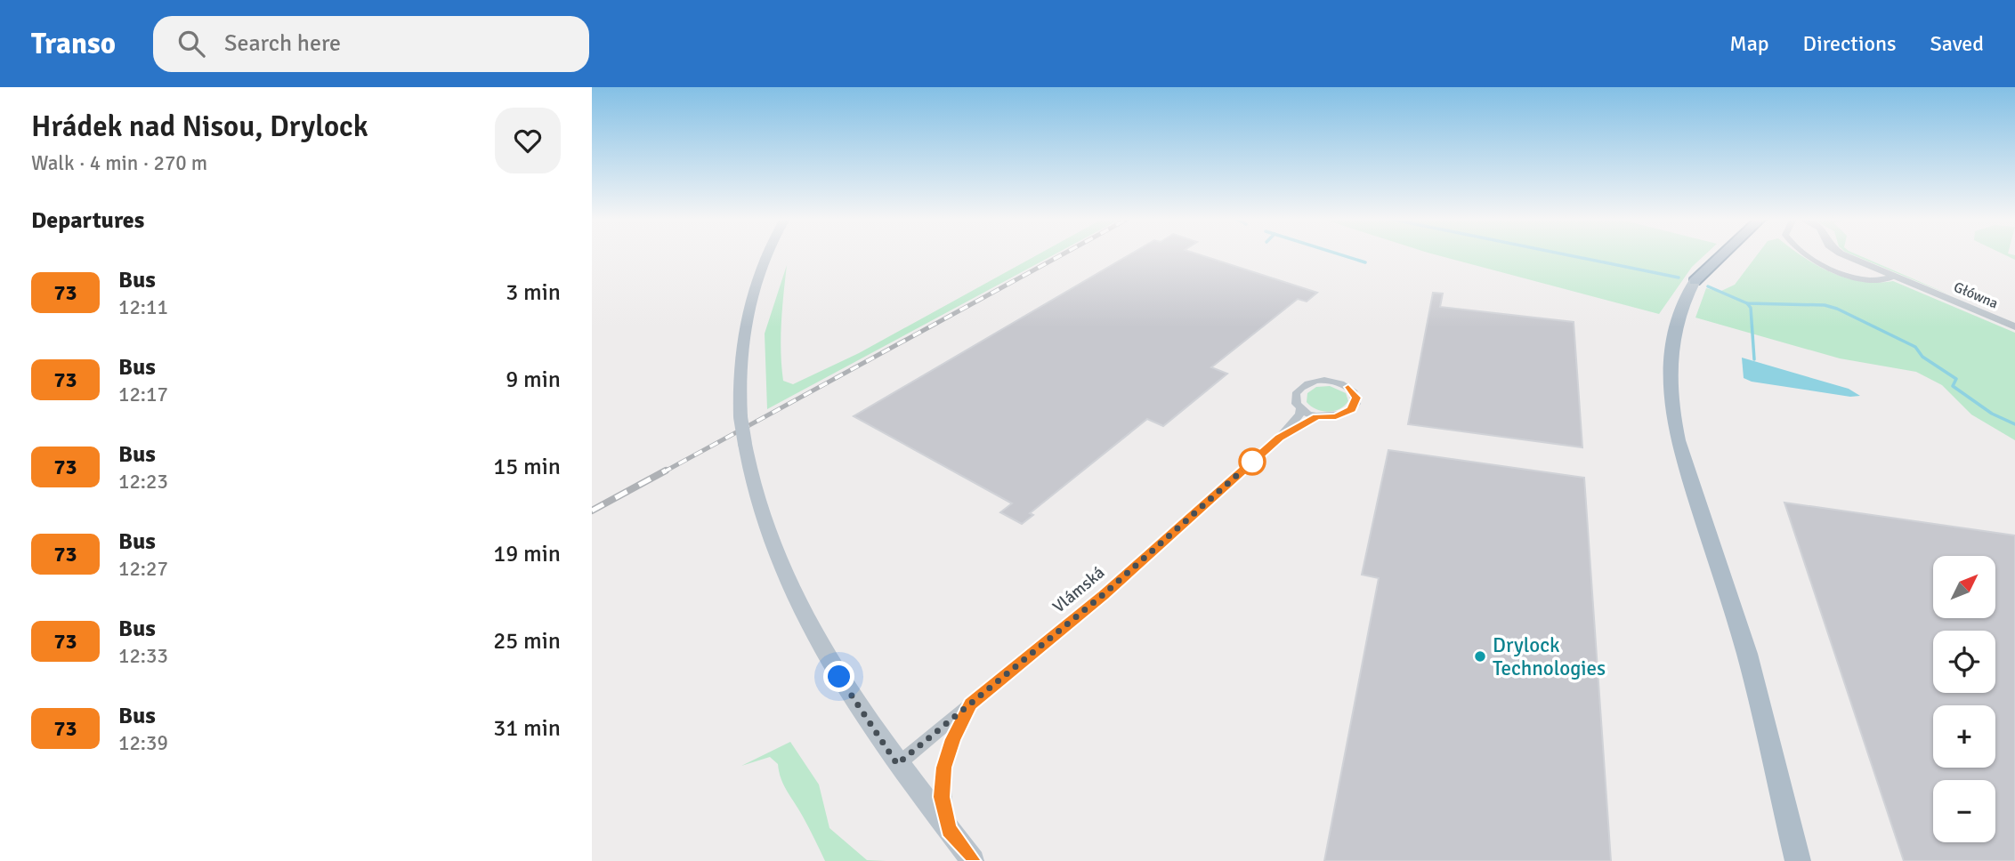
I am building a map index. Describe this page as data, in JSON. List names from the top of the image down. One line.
{"streets":{"street":["Główna","Vlámská"]},"places":["Drylock Technologies"],"lines":["bus line 73"],"north":"top right","page":{"header":"Transo","search":"Search here","nav":["Map","Directions","Saved"],"heading":[["Hrádek nad Nisou, Drylock","Walk · 4 min · 270 m"],"Departures"],"list":[{"mark":"73","name":"Bus","note":"12:11","value":"3 min"},{"mark":"73","name":"Bus","note":"12:17","value":"9 min"},{"mark":"73","name":"Bus","note":"12:23","value":"15 min"},{"mark":"73","name":"Bus","note":"12:27","value":"19 min"},{"mark":"73","name":"Bus","note":"12:33","value":"25 min"},{"mark":"73","name":"Bus","note":"12:39","value":"31 min"}],"map_buttons":["+","−"]}}
